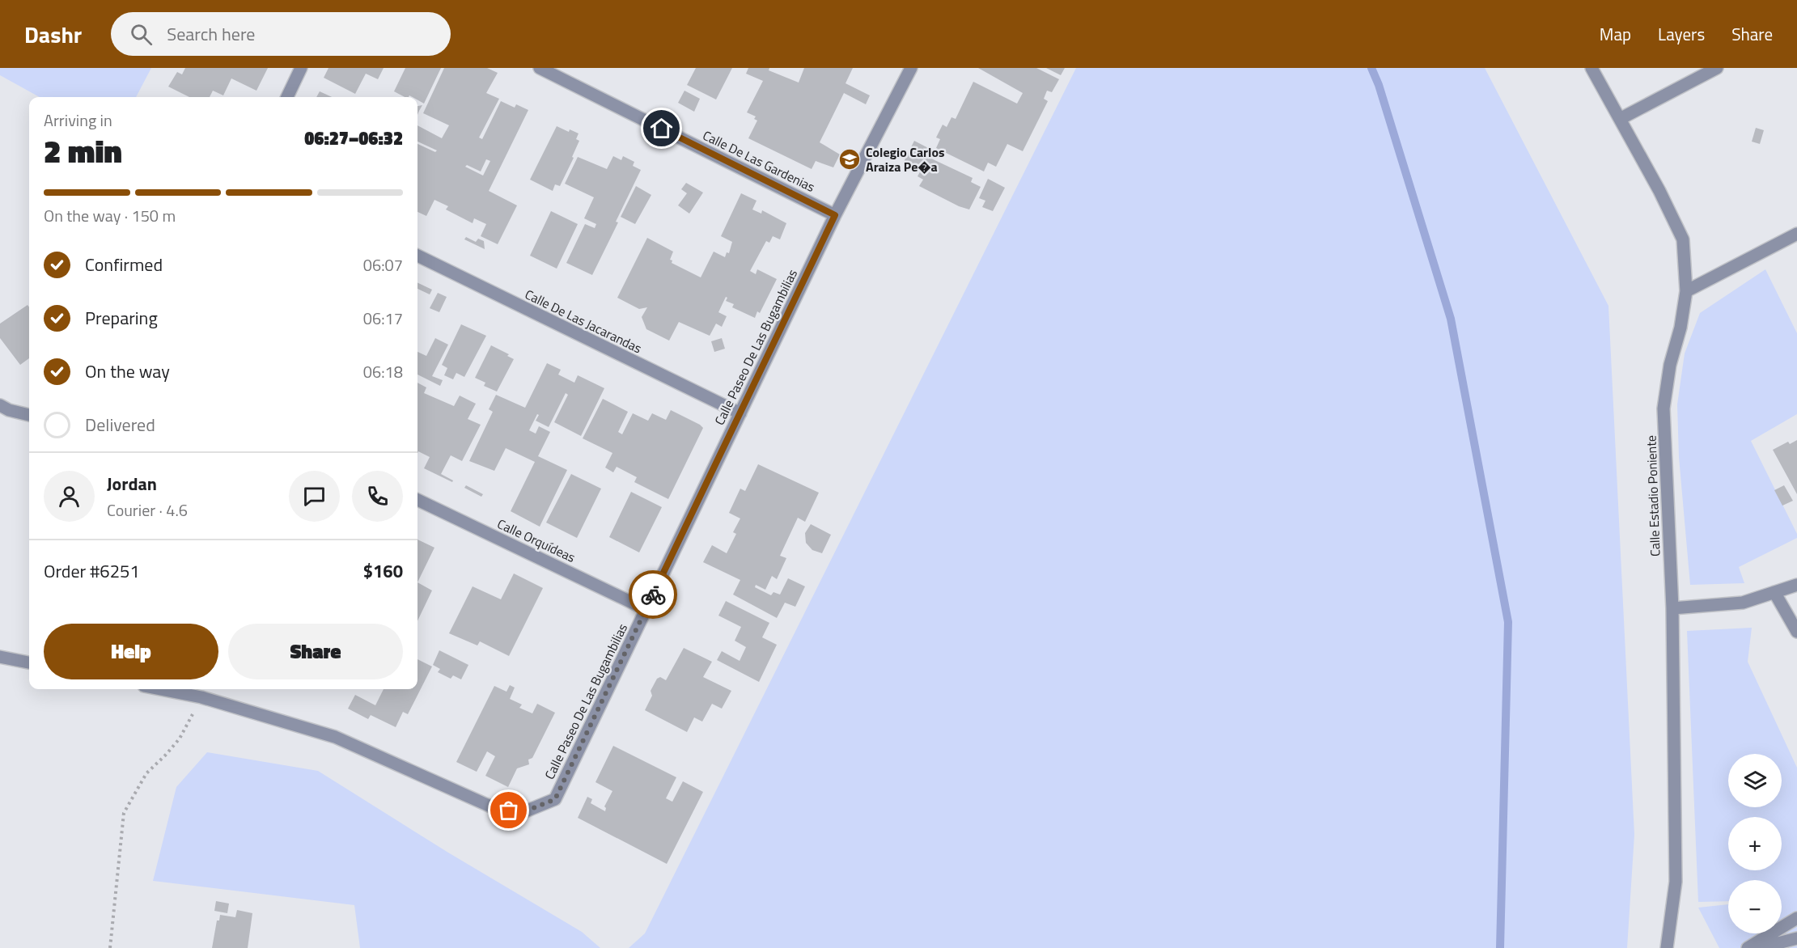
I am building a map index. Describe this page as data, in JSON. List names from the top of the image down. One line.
{"streets":{"street":["Calle De Las Gardenias","Calle De Las Jacarandas","Calle Paseo De Las Bugambilias","Calle Estadio Poniente","Calle Orquídeas"]},"crossings":[["Calle De Las Gardenias","Calle Paseo De Las Bugambilias"],["Calle De Las Jacarandas","Calle Paseo De Las Bugambilias"],["Calle Paseo De Las Bugambilias","Calle Orquídeas"]],"places":{"school or university":["Colegio Carlos Araiza Pe�a"]},"page":{"header":"Dashr","search":"Search here","nav":["Map","Layers","Share"],"heading":["2 min","Arriving in","06:27–06:32"],"panel":["Jordan","Courier · 4.6","Order #6251","$160"],"bar":"On the way · 150 m","list":[["Confirmed","06:07"],["Preparing","06:17"],["On the way","06:18"],"Delivered"],"buttons":["Help","Share"],"map_buttons":["+","−"]}}
